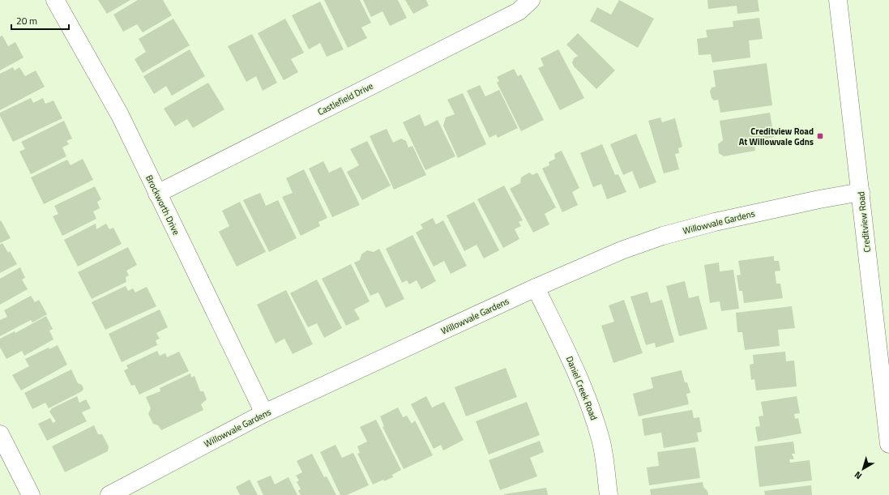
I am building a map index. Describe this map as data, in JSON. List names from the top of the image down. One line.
{"streets":{"street":["Castlefield Drive","Brockworth Drive","Willowvale Gardens","Creditview Road","Daniel Creek Road"]},"crossings":[["Castlefield Drive","Brockworth Drive"],["Brockworth Drive","Willowvale Gardens"],["Willowvale Gardens","Creditview Road"],["Willowvale Gardens","Daniel Creek Road"]],"places":{"transit":["Creditview Road At Willowvale Gdns"]},"scale_bar":"20 m","north":"bottom left"}
